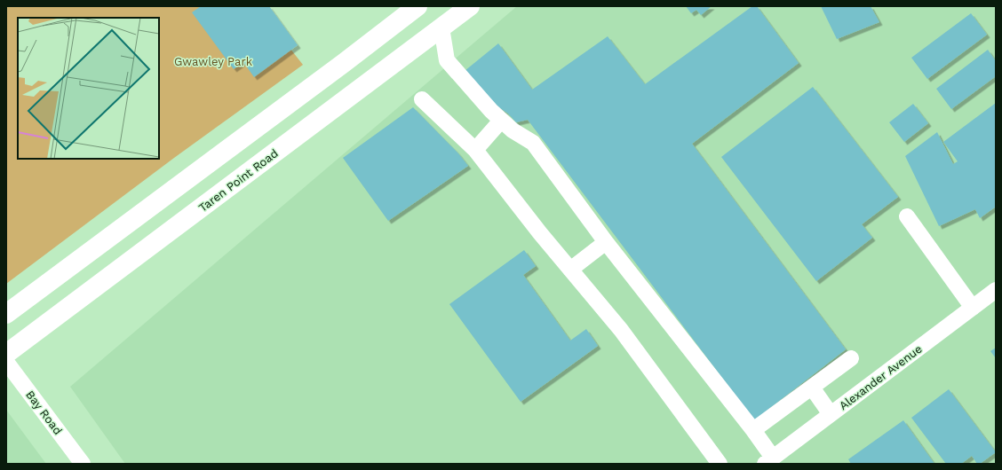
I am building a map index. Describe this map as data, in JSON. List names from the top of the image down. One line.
{"streets":{"main road":["Taren Point Road"],"street":["Alexander Avenue","Bay Road"]},"parks":["Gwawley Park"]}
